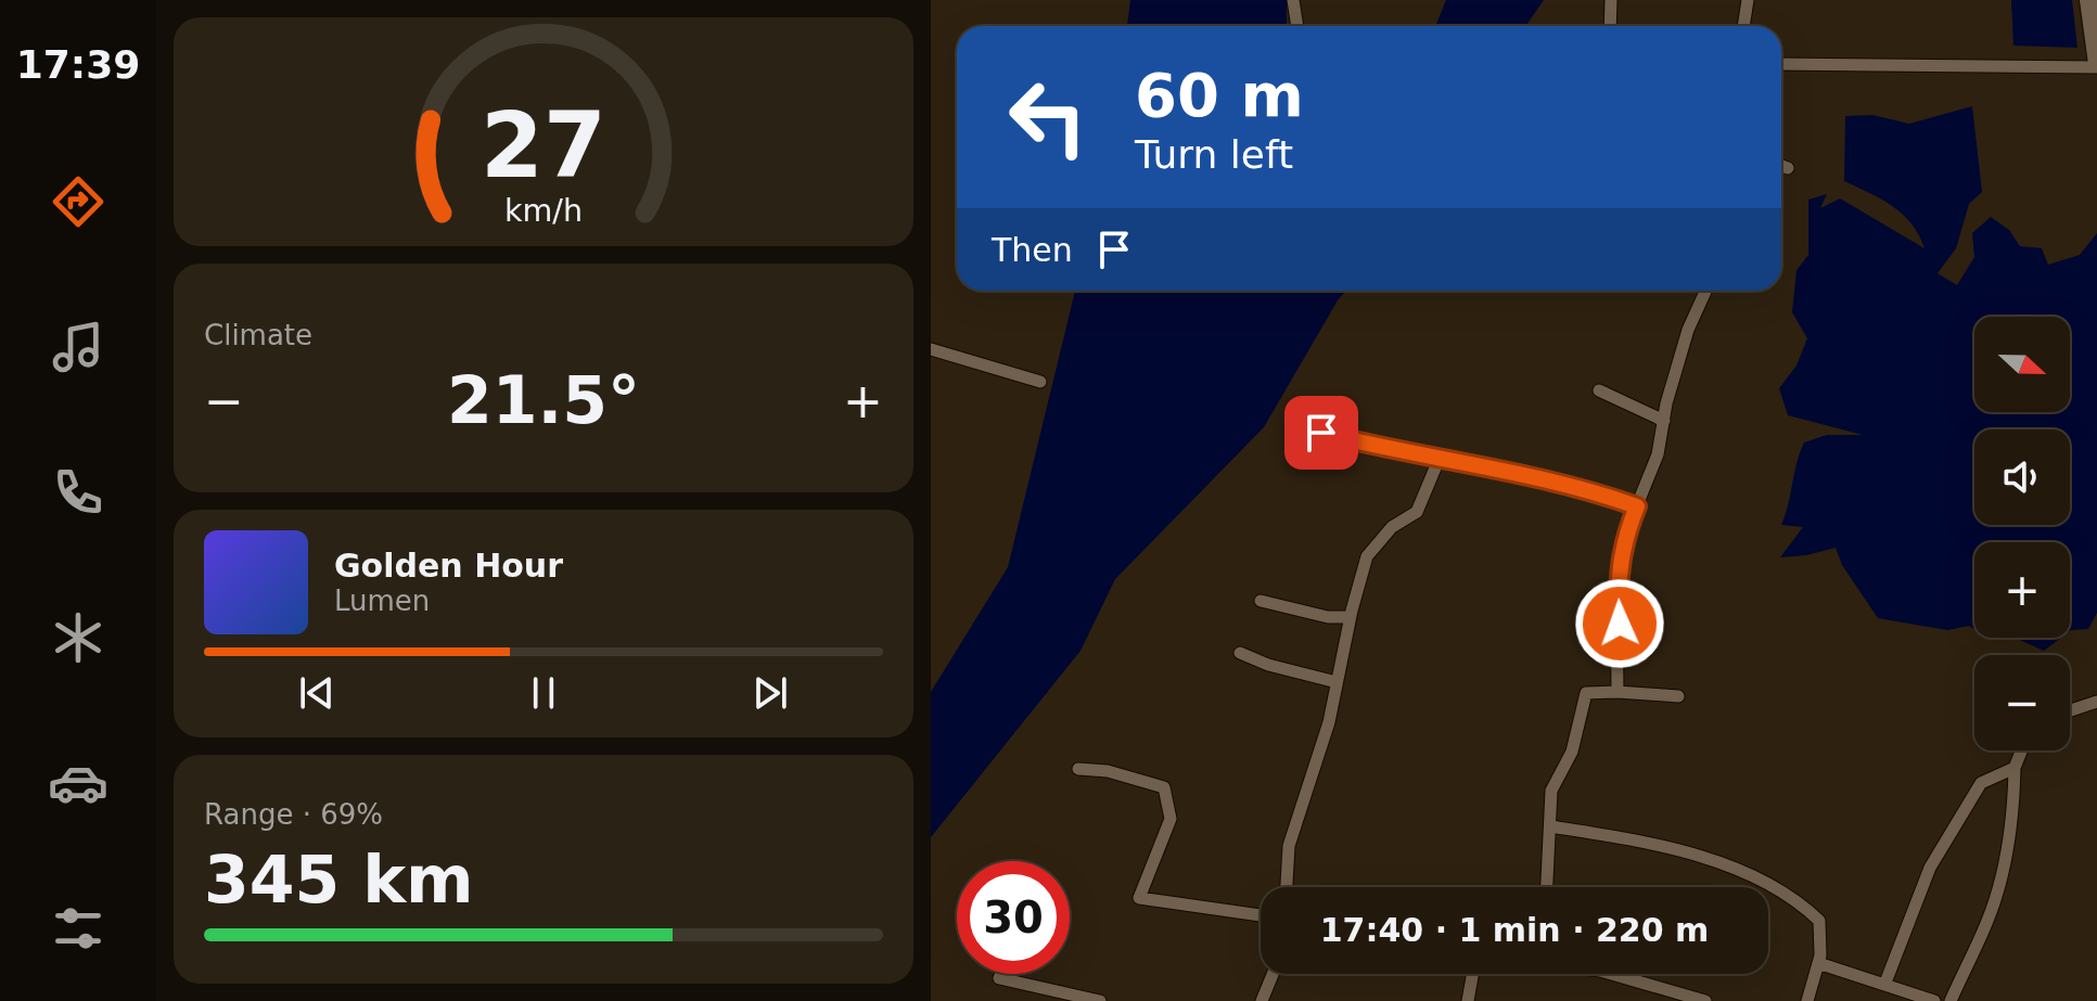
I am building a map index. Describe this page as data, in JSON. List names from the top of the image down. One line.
{"north":"right","page":{"tabs":"17:39","turn":["60 m","Turn left"],"then":"Then","tile":["Climate",["Range · 69%","345 km"]],"map_buttons":["+","−"],"heat":["−","21.5°","+"],"song":["Golden Hour","Lumen"],"limit":"30","trip":"17:40 · 1 min · 220 m","gauge":["27","km/h"]}}
